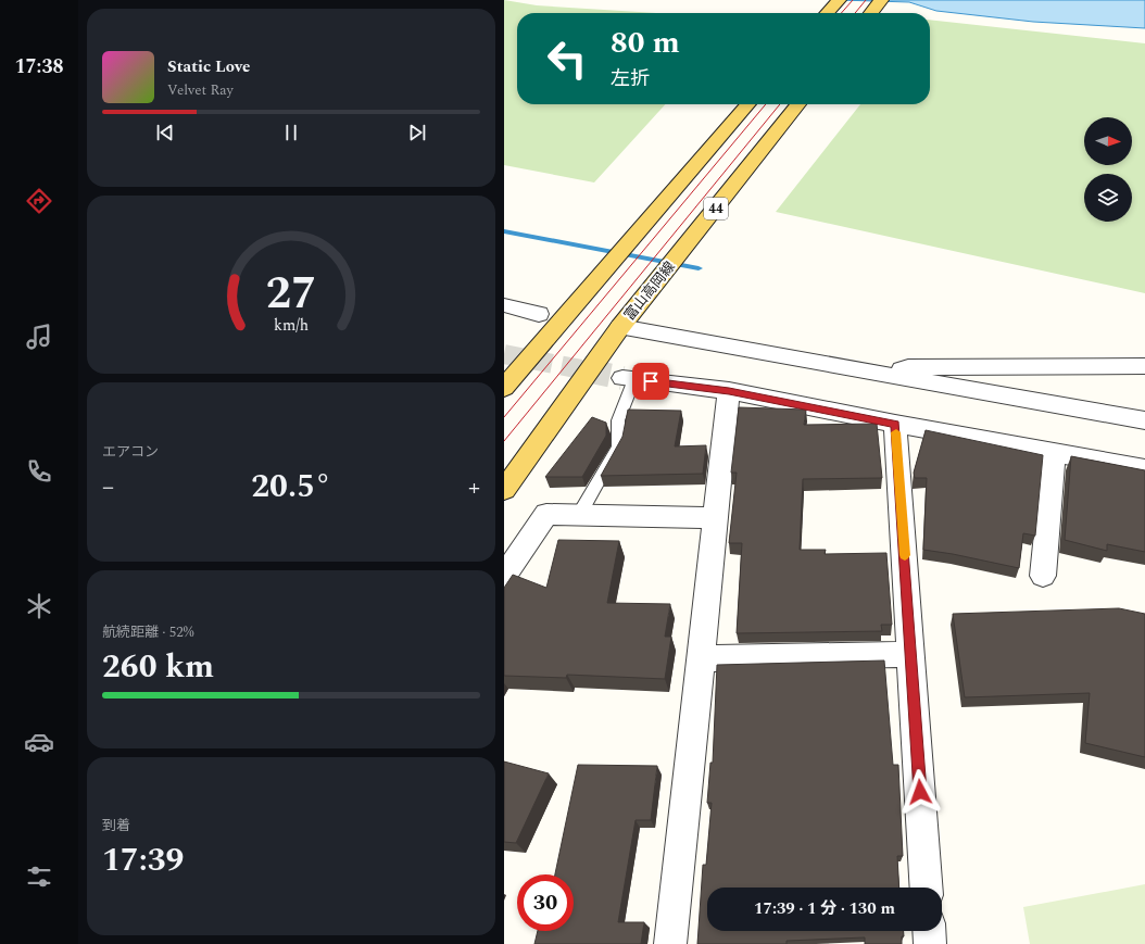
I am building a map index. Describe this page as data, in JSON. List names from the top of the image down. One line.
{"streets":{"main road":["44","富山高岡線"]},"north":"right","page":{"tabs":"17:38","turn":["80 m","左折"],"song":["Static Love","Velvet Ray"],"tile":["エアコン",["航続距離 · 52%","260 km"],["到着","17:39"]],"heat":["−","20.5°","+"],"limit":"30","trip":"17:39 · 1 分 · 130 m","gauge":["27","km/h"]}}
